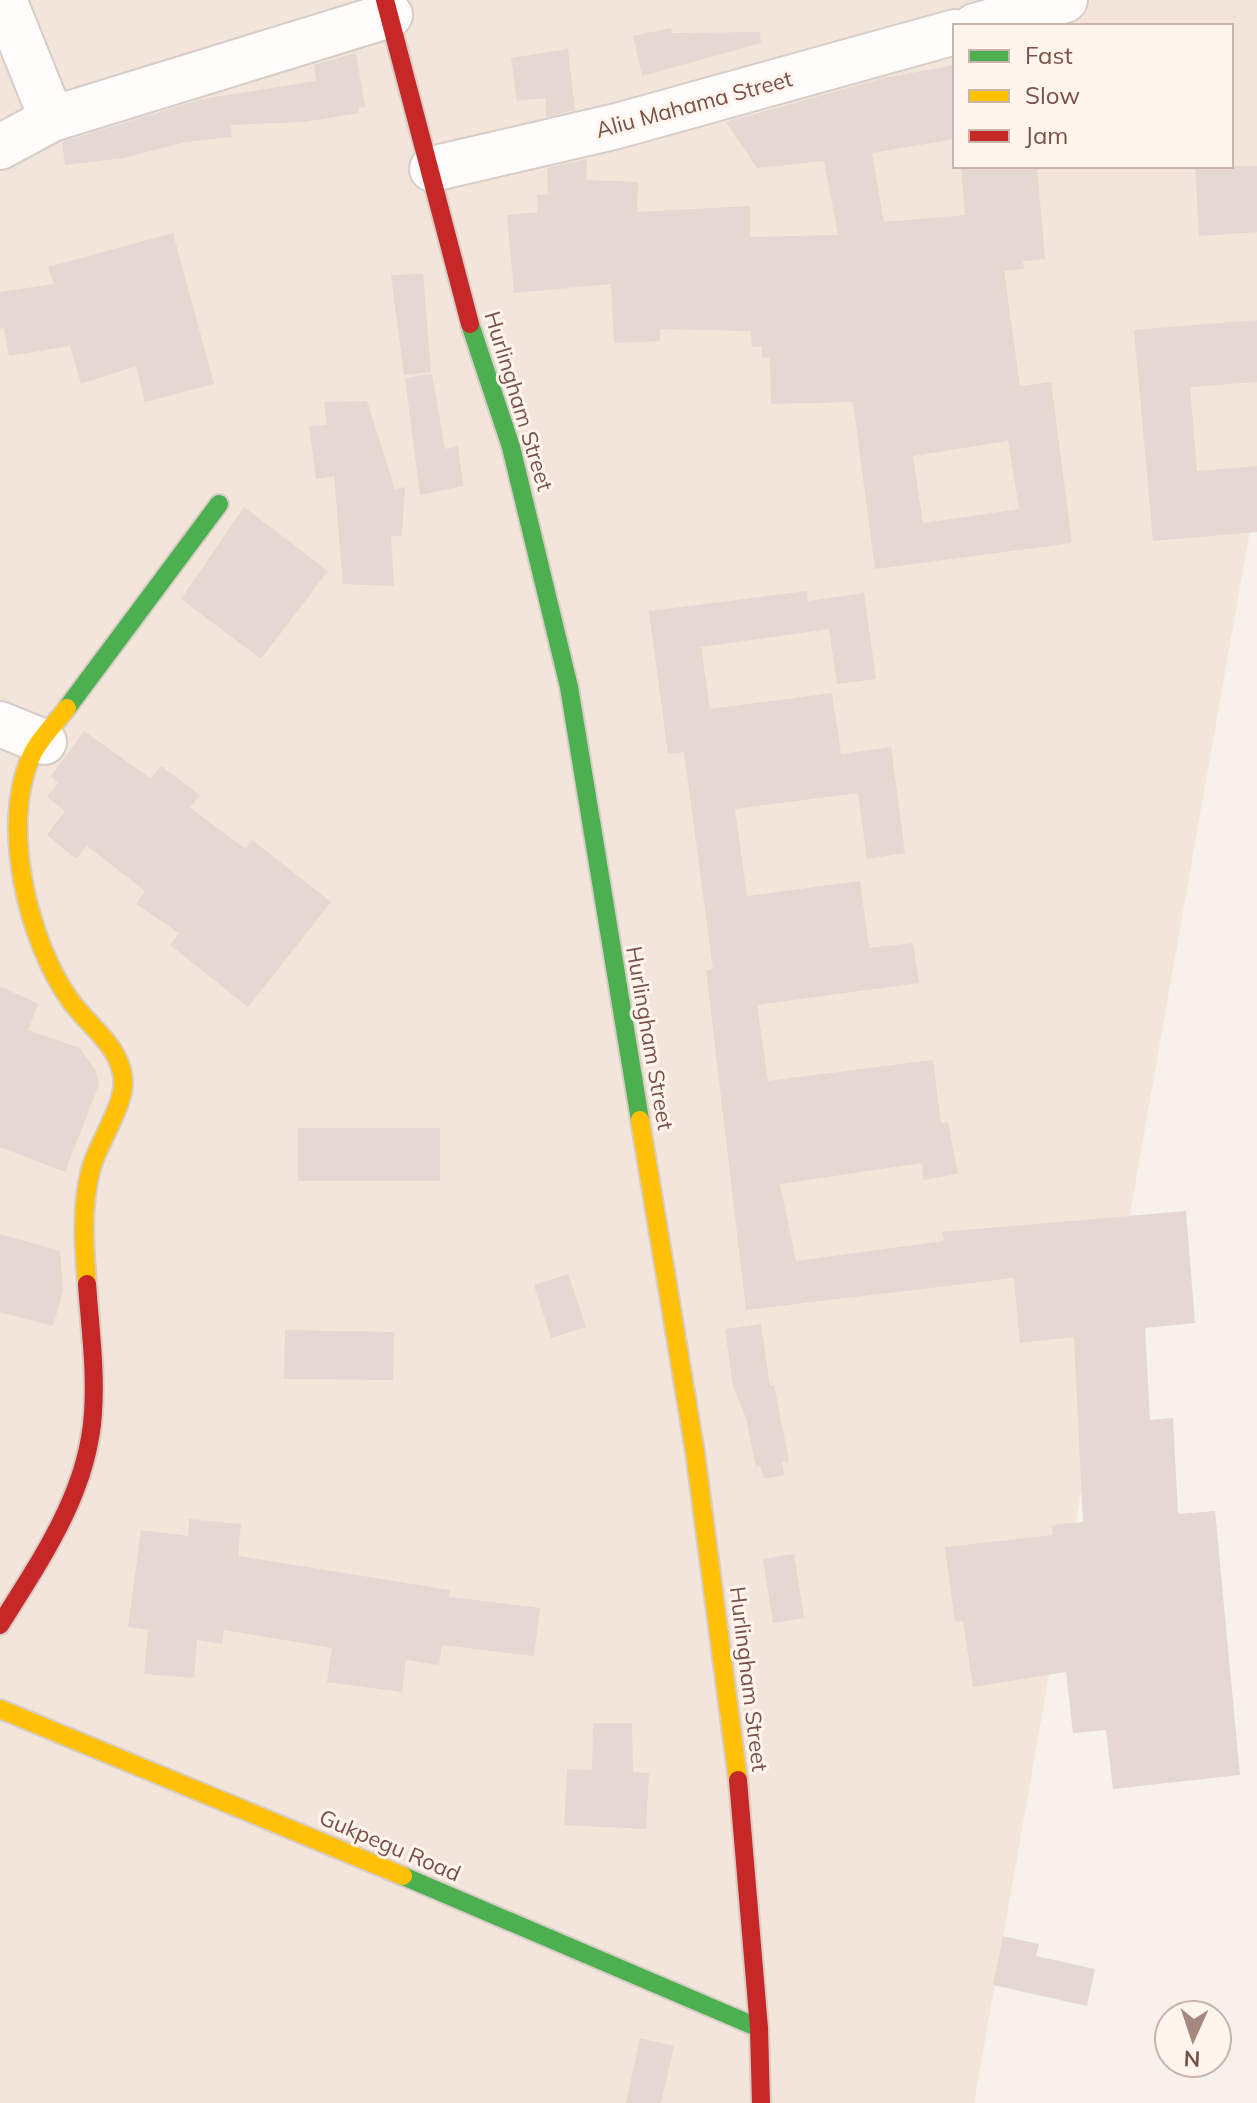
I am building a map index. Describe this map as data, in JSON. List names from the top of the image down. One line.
{"streets":{"street":["Aliu Mahama Street","Hurlingham Street","Gukpegu Road"]},"crossings":[["Aliu Mahama Street","Hurlingham Street"],["Hurlingham Street","Gukpegu Road"]],"legend":["Fast","Slow","Jam"],"north":"bottom"}
